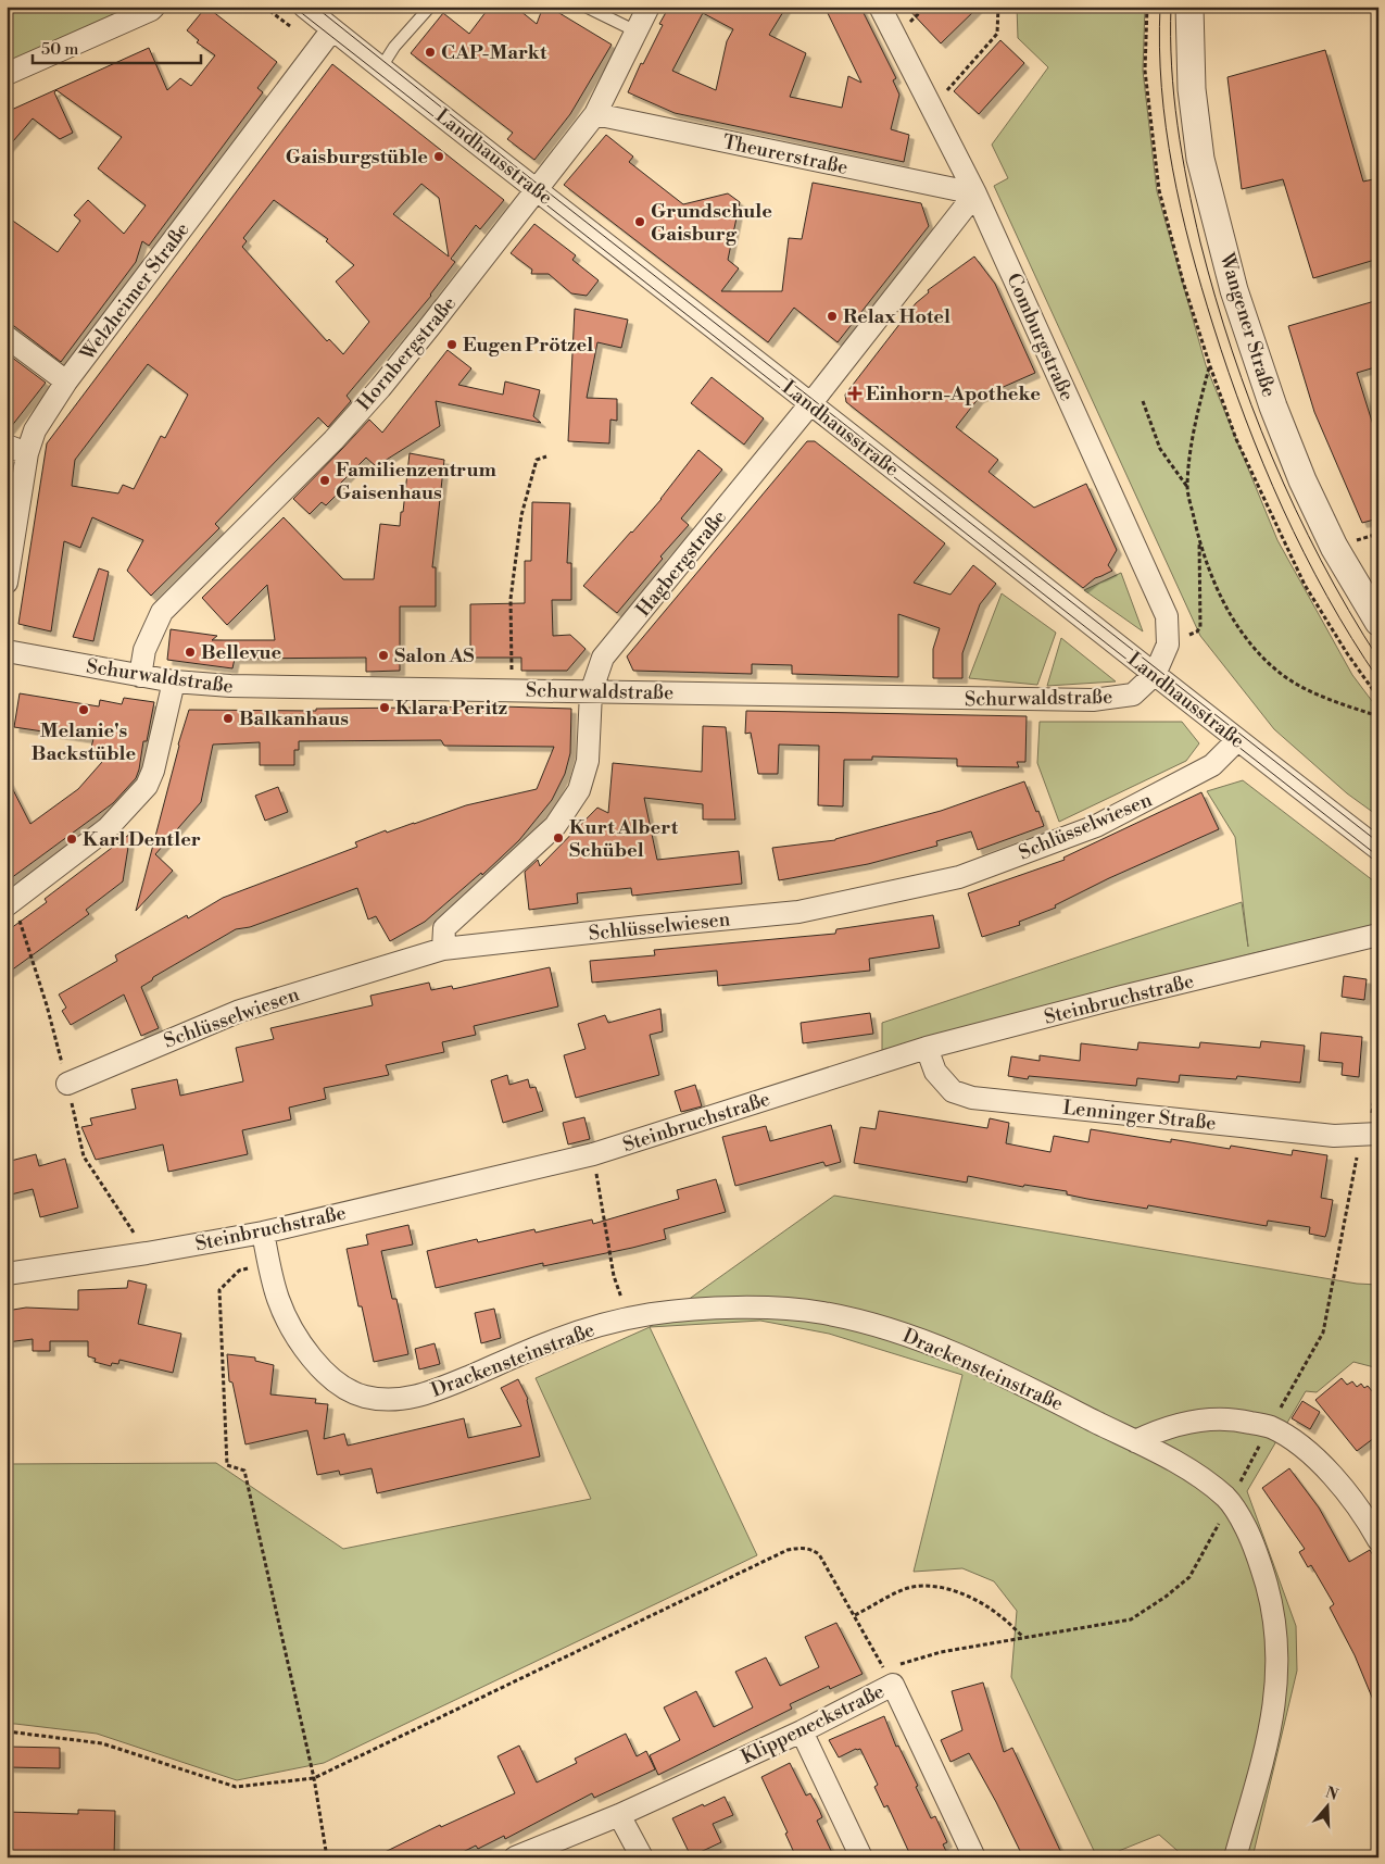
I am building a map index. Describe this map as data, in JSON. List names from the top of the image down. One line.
{"streets":{"street":["Theurerstraße","Landhausstraße","Welzheimer Straße","Wangener Straße","Comburgstraße","Hornbergstraße","Hagbergstraße","Schurwaldstraße","Schlüsselwiesen","Steinbruchstraße","Lenninger Straße","Drackensteinstraße","Klippeneckstraße"]},"crossings":[["Theurerstraße","Comburgstraße"],["Theurerstraße","Hornbergstraße"],["Theurerstraße","Hagbergstraße"],["Landhausstraße","Welzheimer Straße"],["Landhausstraße","Comburgstraße"],["Landhausstraße","Hornbergstraße"],["Landhausstraße","Hagbergstraße"],["Landhausstraße","Schurwaldstraße"],["Landhausstraße","Schlüsselwiesen"],["Comburgstraße","Hagbergstraße"],["Comburgstraße","Schurwaldstraße"],["Hornbergstraße","Schurwaldstraße"],["Hagbergstraße","Schurwaldstraße"],["Hagbergstraße","Schlüsselwiesen"],["Steinbruchstraße","Lenninger Straße"],["Steinbruchstraße","Drackensteinstraße"]],"places":{"other":["CAP-Markt","Gaisburgstüble","Grundschule Gaisburg","Relax Hotel","Eugen Prötzel","Familienzentrum Gaisenhaus","Bellevue","Salon AS","Klara Peritz","Melanie's Backstüble","Balkanhaus","Kurt Albert Schübel","Karl Dentler"],"health":["Einhorn-Apotheke"]},"scale_bar":"50 m","north":"top"}
